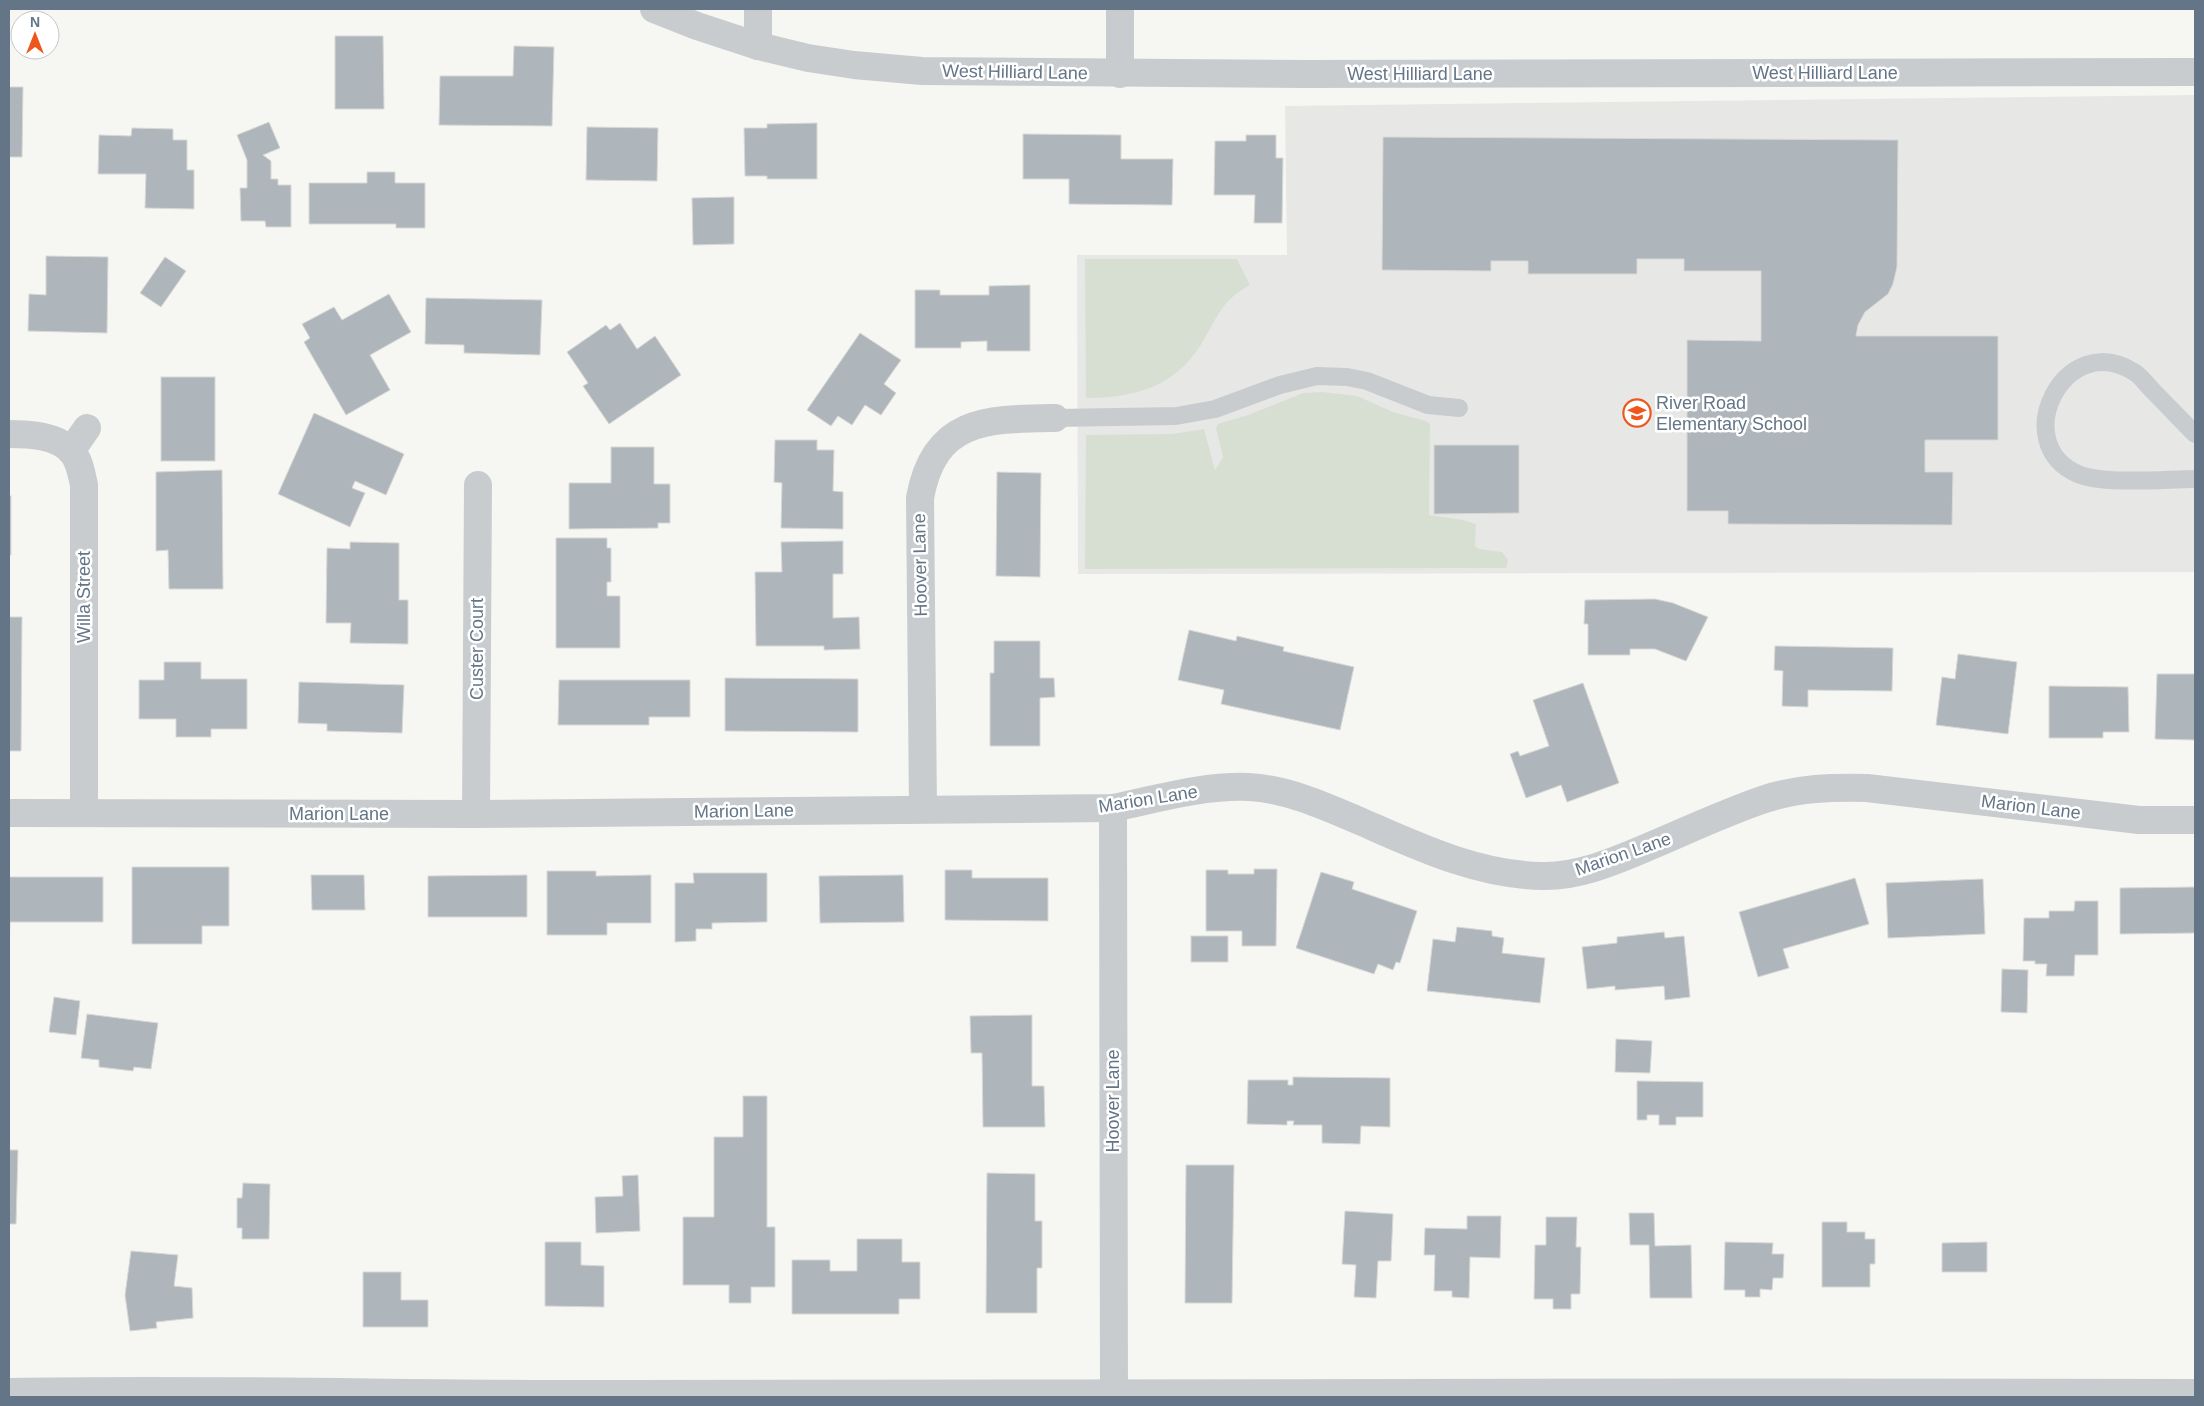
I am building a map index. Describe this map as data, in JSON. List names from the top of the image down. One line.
{"streets":{"street":["West Hilliard Lane","Hoover Lane","Willa Street","Custer Court","Marion Lane"]},"crossings":[["Hoover Lane","Marion Lane"],["Willa Street","Marion Lane"],["Custer Court","Marion Lane"]],"places":{"school or university":["River Road Elementary School"]},"north":"top"}
